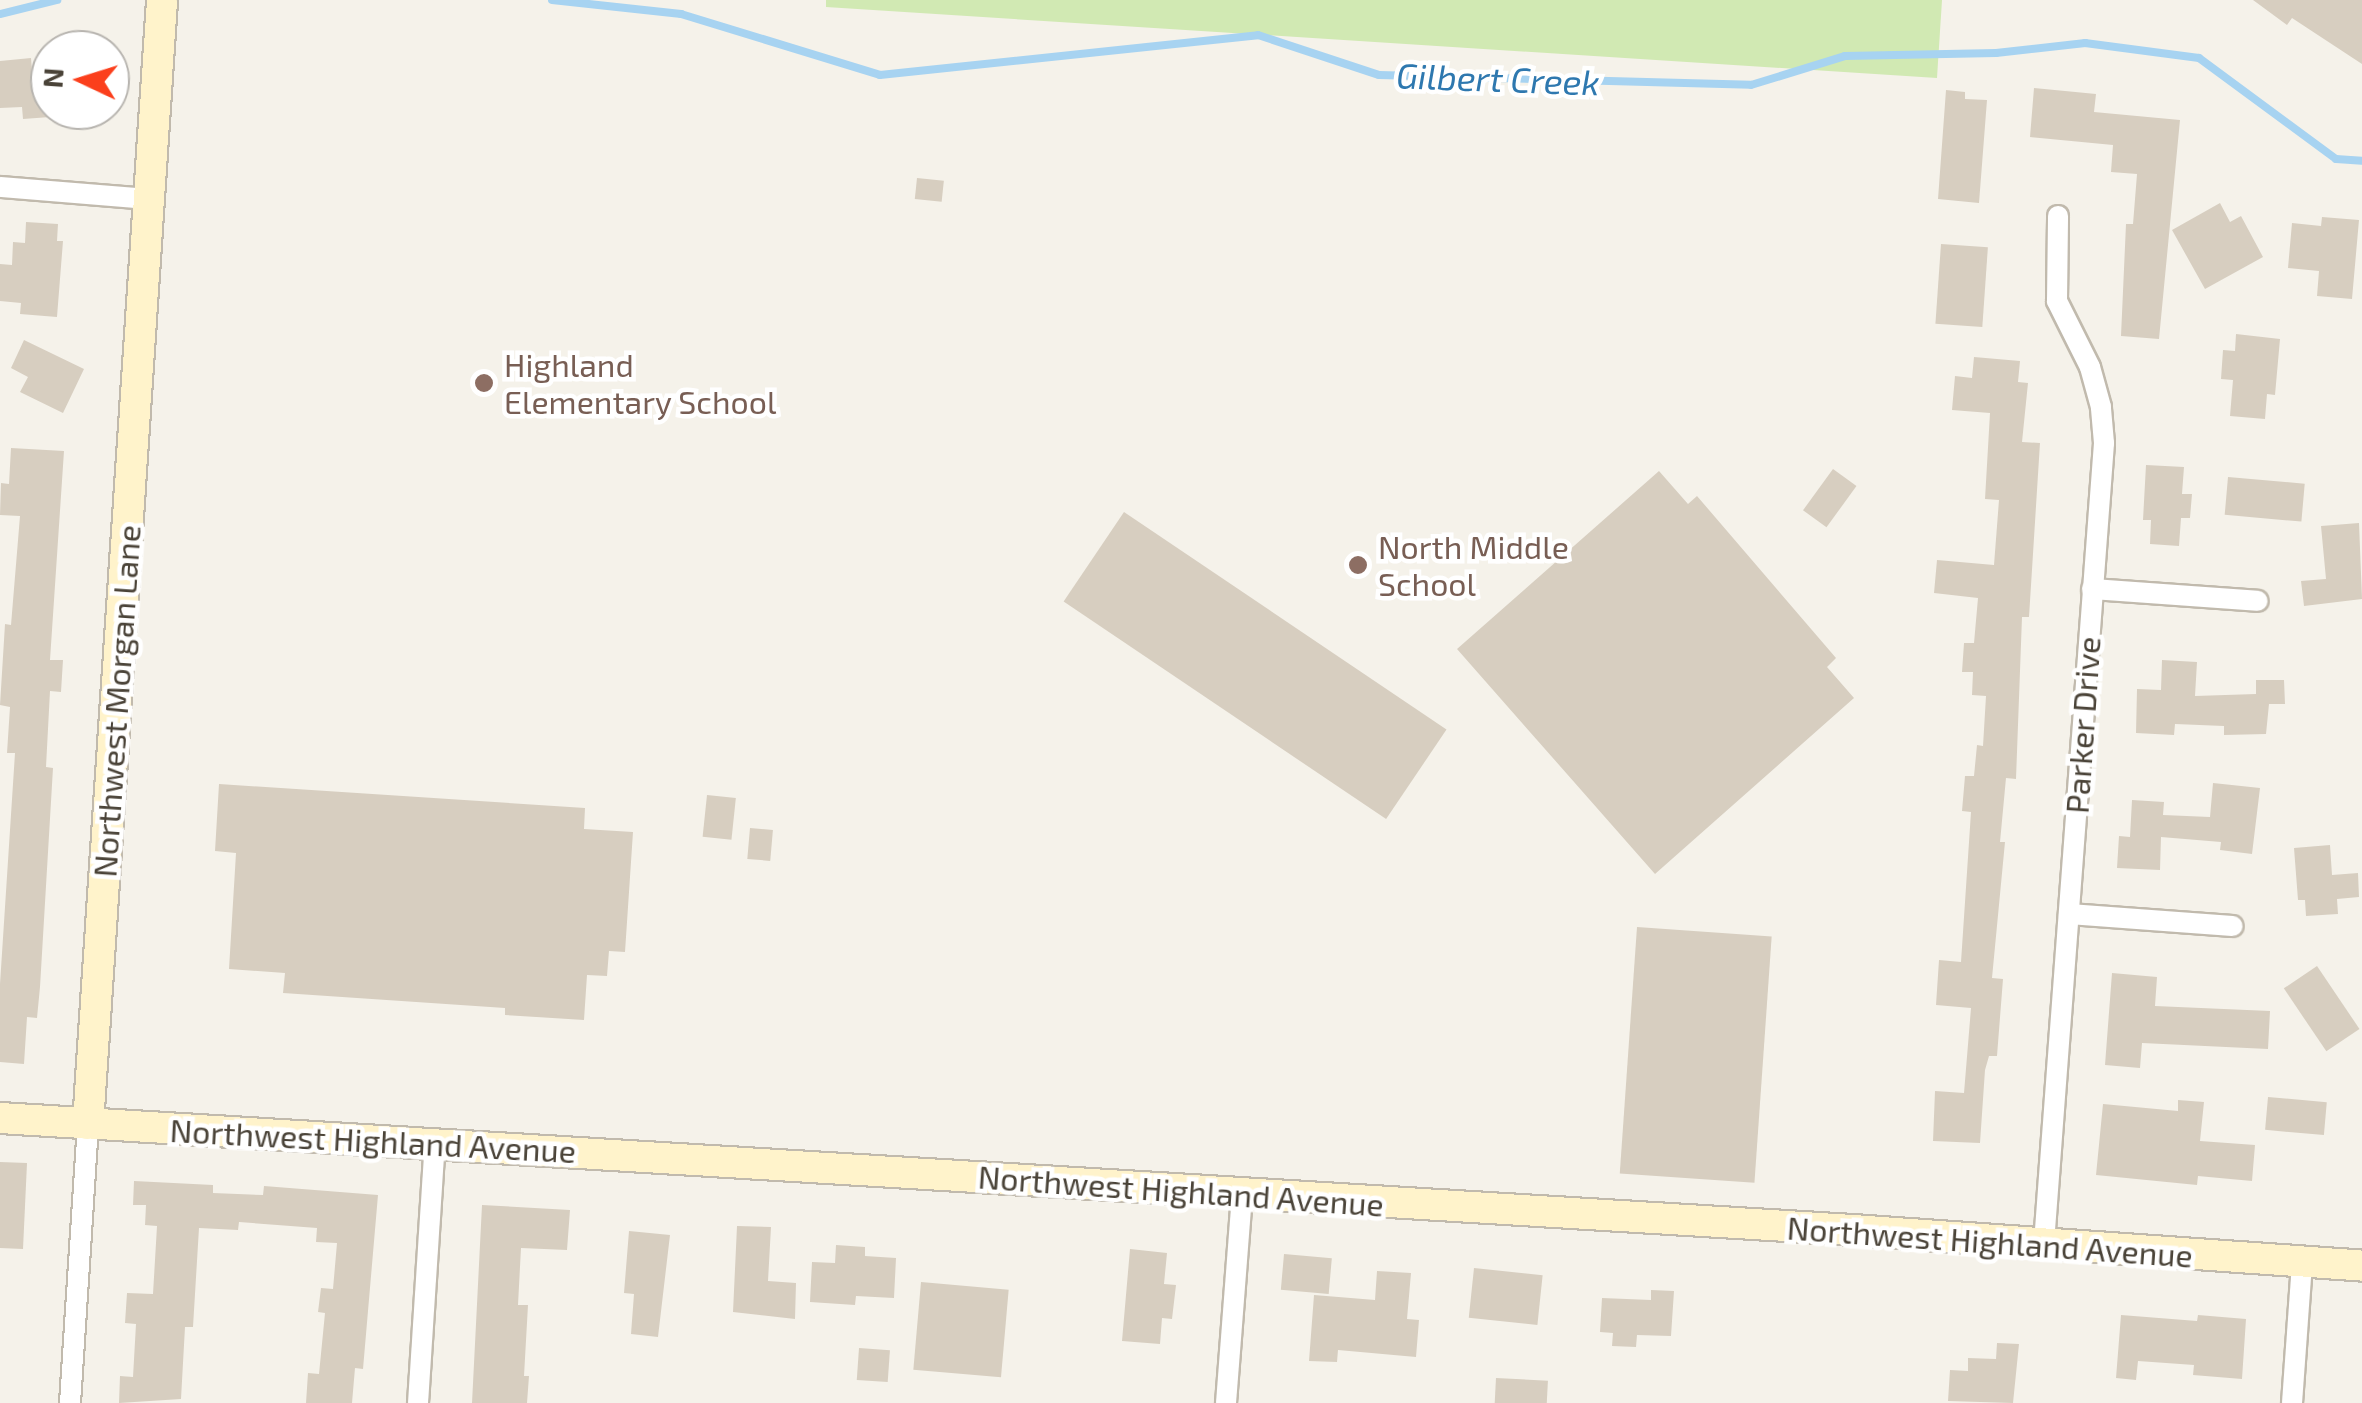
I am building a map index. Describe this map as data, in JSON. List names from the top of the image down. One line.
{"streets":{"main road":["Northwest Morgan Lane","Northwest Highland Avenue"],"street":["Parker Drive"]},"crossings":[["Northwest Morgan Lane","Northwest Highland Avenue"],["Parker Drive","Northwest Highland Avenue"]],"water":["Gilbert Creek"],"places":["Highland Elementary School","North Middle School"],"north":"left"}
